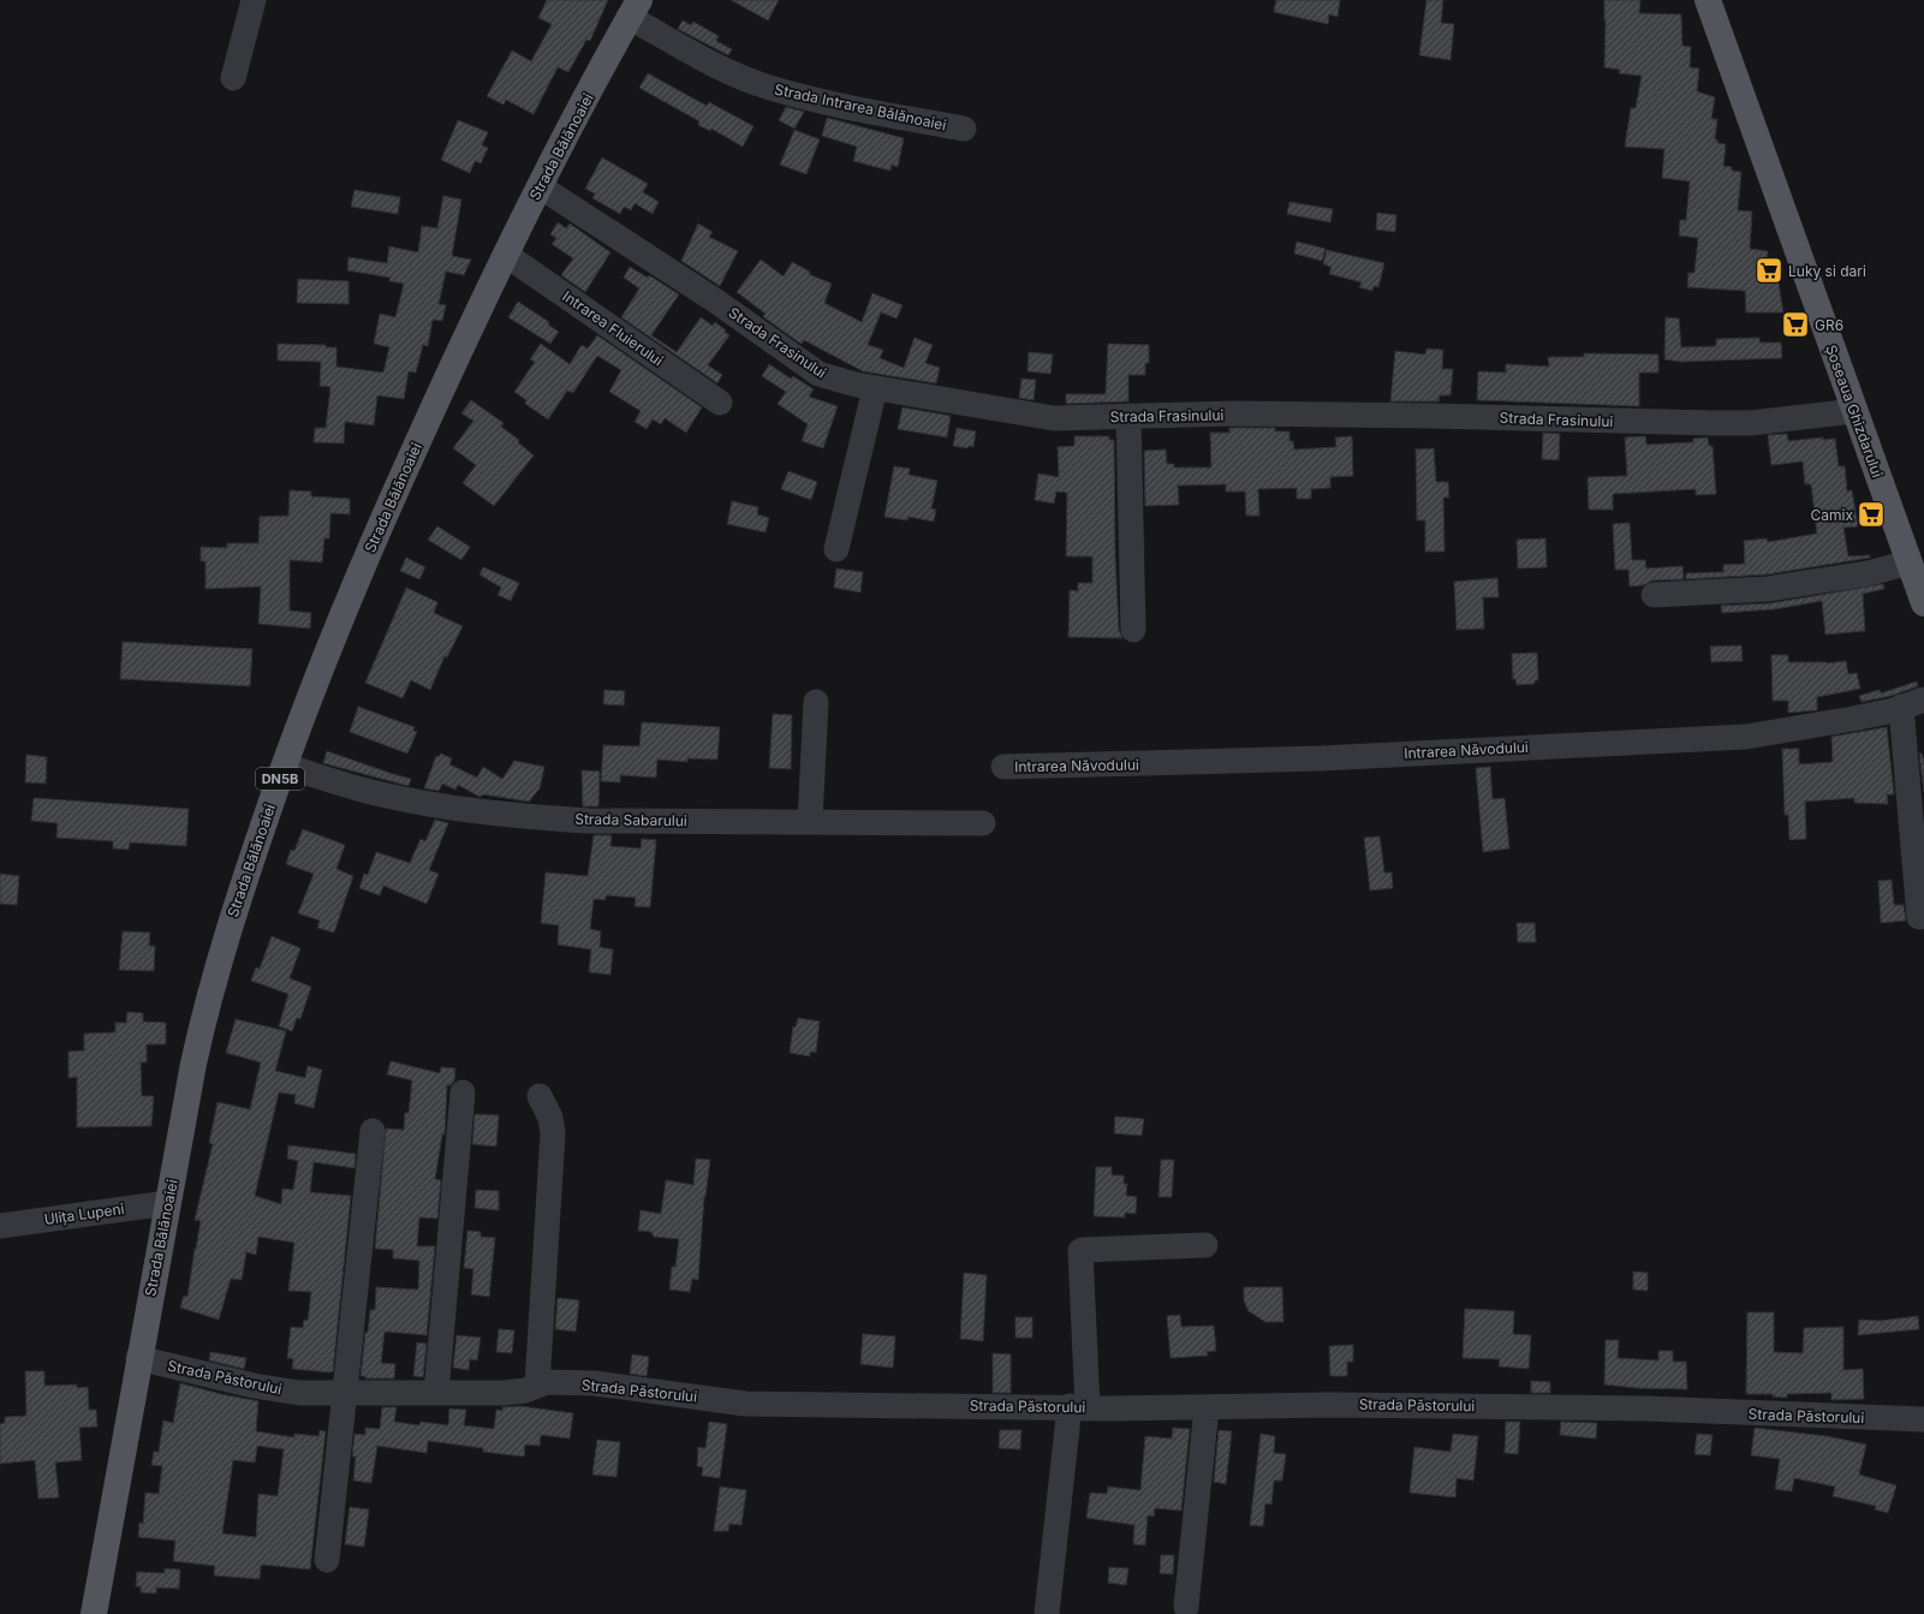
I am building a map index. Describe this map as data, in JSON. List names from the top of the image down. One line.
{"streets":{"main road":["Strada Bălănoaiei","Șoseaua Ghizdarului","DN5B"],"street":["Strada Intrarea Bălănoaiei","Intrarea Fluierului","Strada Frasinului","Intrarea Năvodului","Strada Sabarului","Ulița Lupeni","Strada Păstorului"]},"crossings":[["Strada Intrarea Bălănoaiei","Strada Bălănoaiei"],["Strada Bălănoaiei","Intrarea Fluierului"],["Strada Bălănoaiei","Strada Frasinului"],["Strada Bălănoaiei","Strada Sabarului"],["Strada Bălănoaiei","Ulița Lupeni"],["Strada Bălănoaiei","Strada Păstorului"],["Strada Frasinului","Șoseaua Ghizdarului"]],"places":{"supermarket":["Luky si dari","GR6","Camix"]}}
